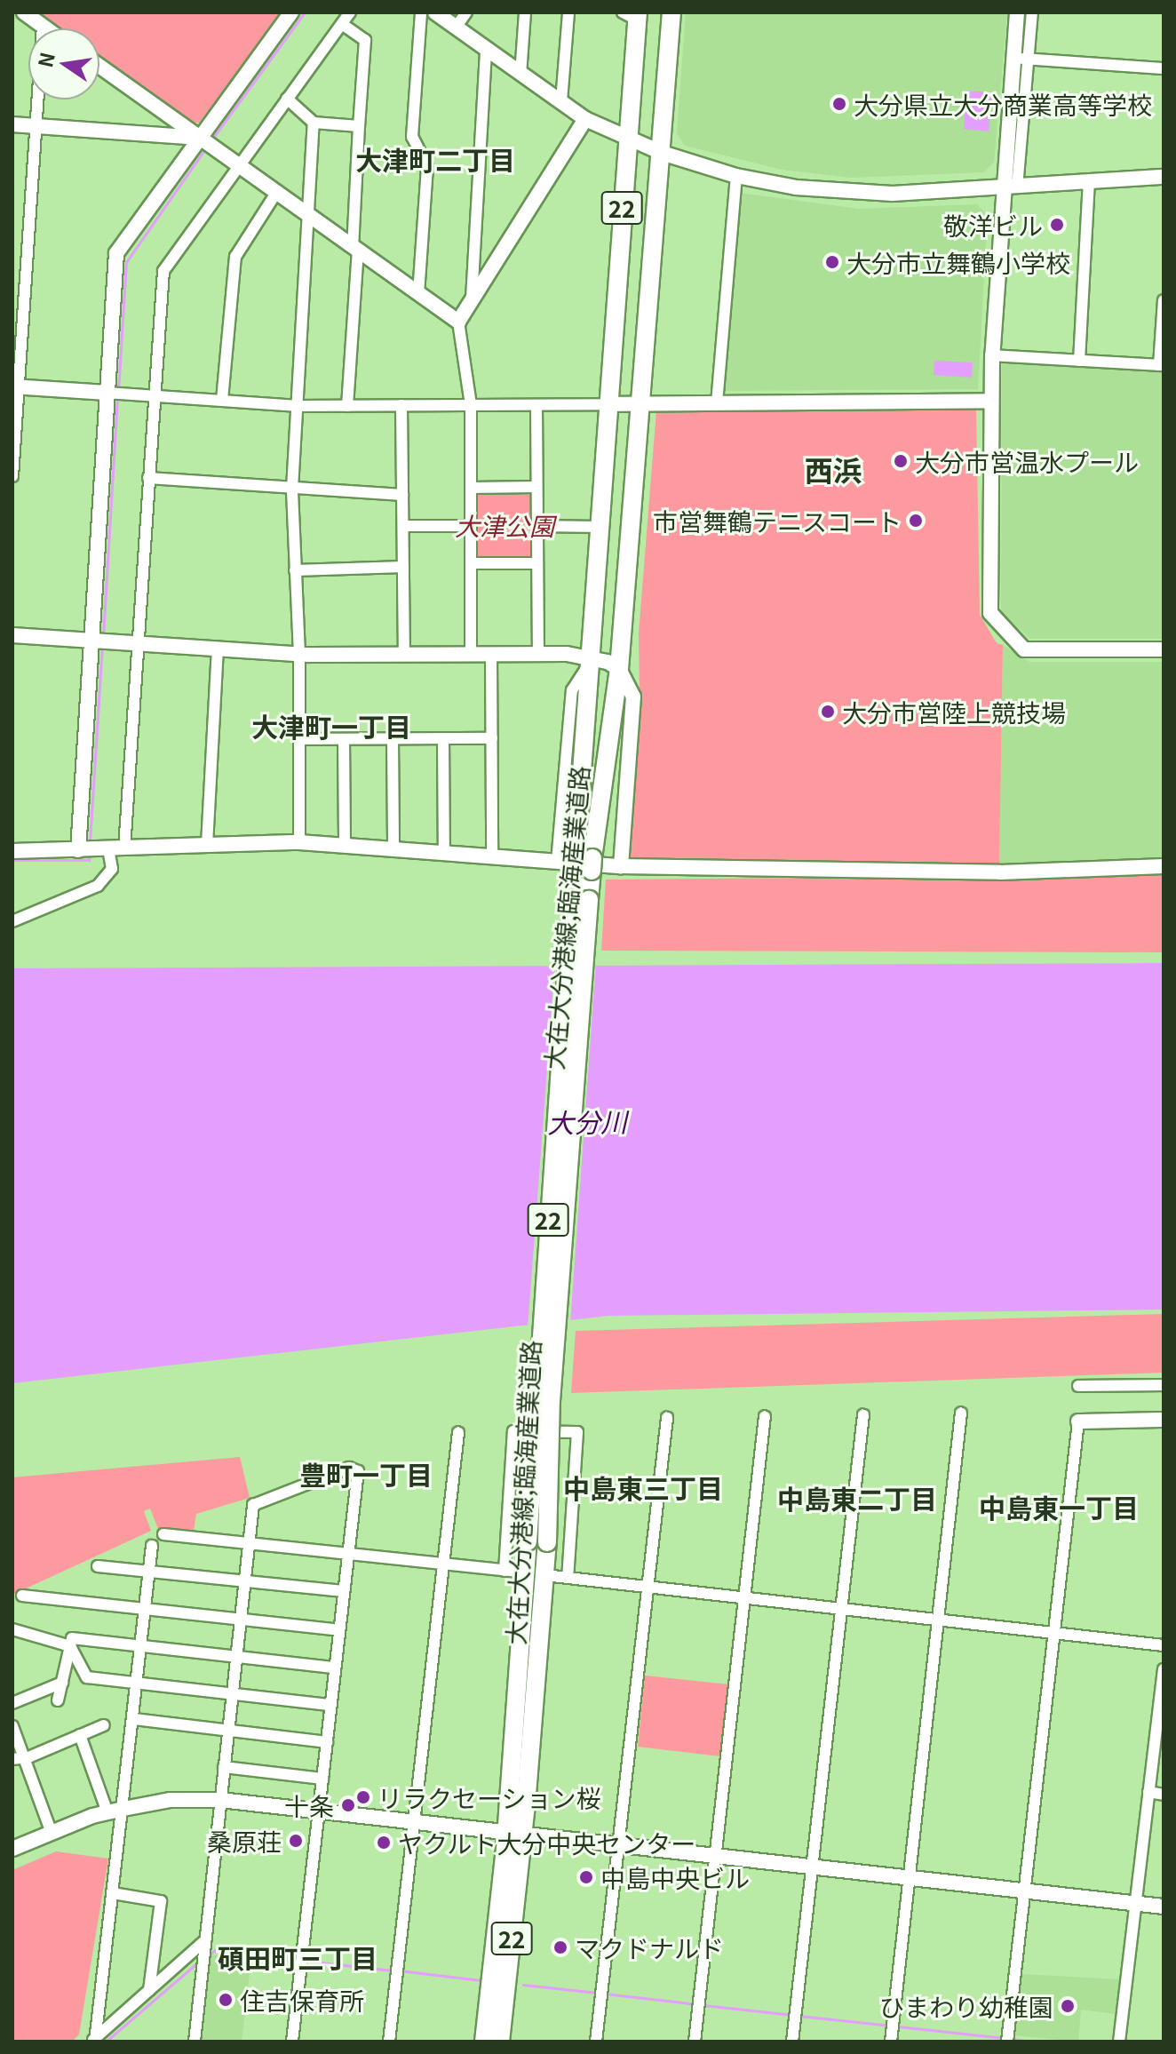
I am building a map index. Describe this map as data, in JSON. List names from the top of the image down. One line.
{"streets":{"main road":["22","大在大分港線;臨海産業道路"]},"districts":["大津町二丁目","西浜","大津町一丁目","豊町一丁目","中島東三丁目","中島東二丁目","中島東一丁目","碩田町三丁目"],"water":["大分川"],"parks":["大津公園"],"places":["大分県立大分商業高等学校","敬洋ビル","大分市立舞鶴小学校","大分市営温水プール","市営舞鶴テニスコート","大分市営陸上競技場","リラクセーション桜","十条","桑原荘","ヤクルト大分中央センター","中島中央ビル","マクドナルド","住吉保育所","ひまわり幼稚園"],"north":"left"}
